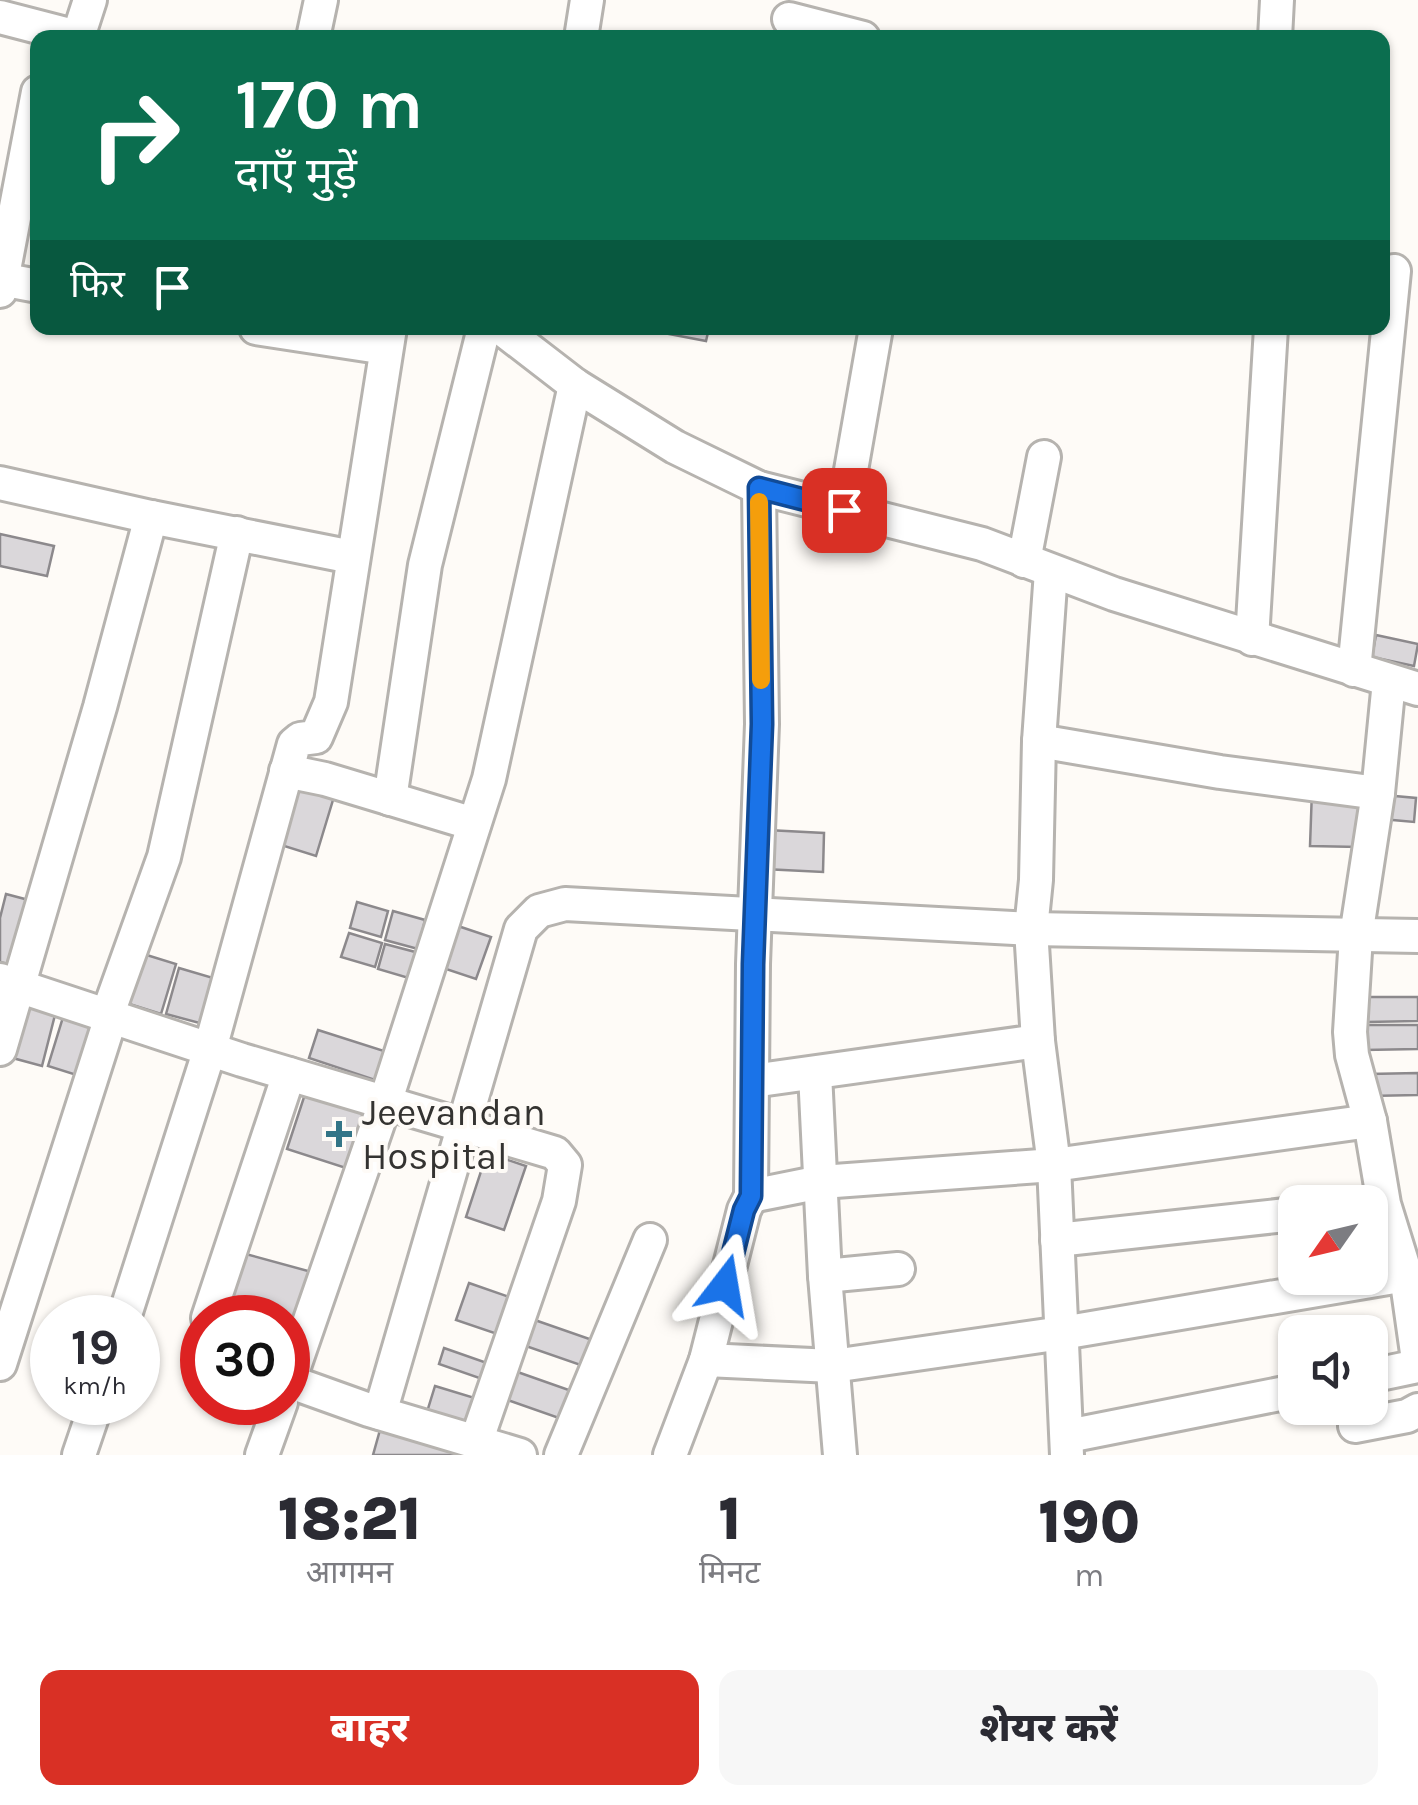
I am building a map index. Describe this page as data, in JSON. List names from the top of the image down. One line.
{"places":{"health":["Jeevandan Hospital"]},"north":"bottom left","page":{"turn":["170 m","दाएँ मुड़ें"],"then":"फिर","speed":"19 km/h","limit":"30","eta":["18:21","आगमन","1","मिनट","190","m"],"buttons":["बाहर","शेयर करें"]}}
